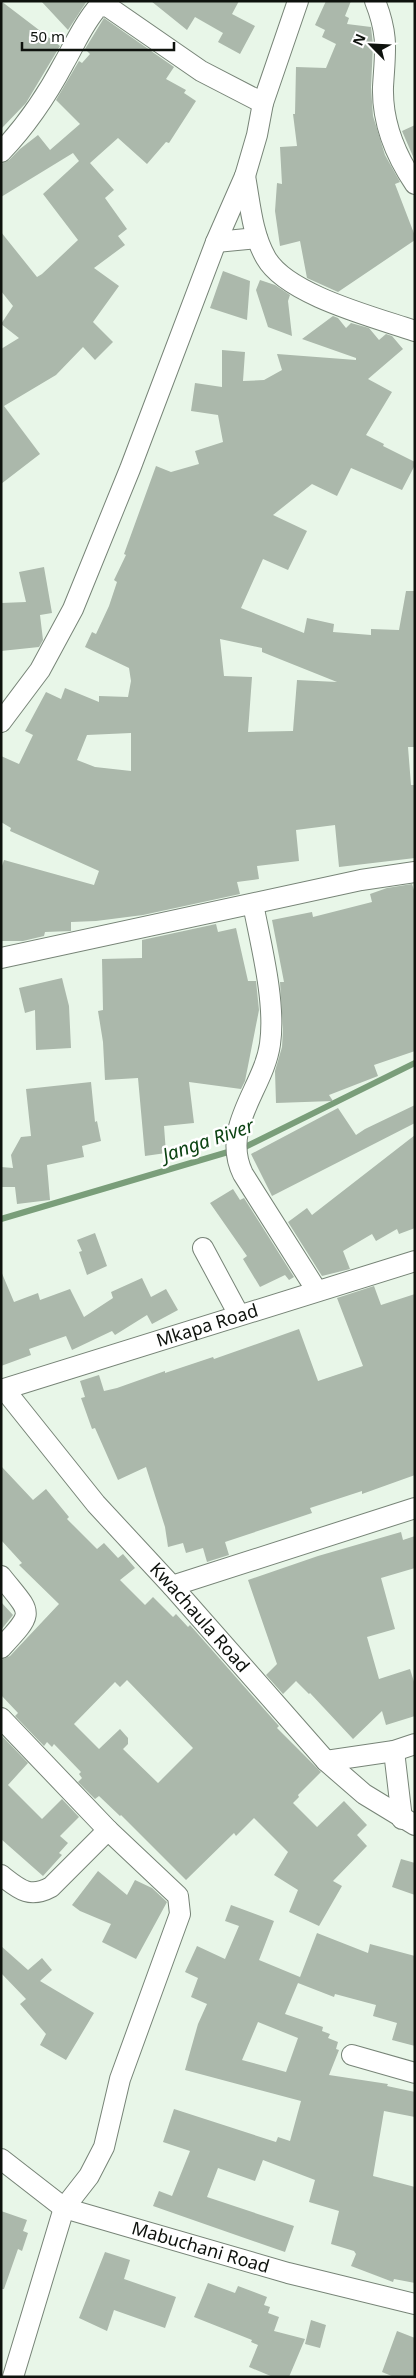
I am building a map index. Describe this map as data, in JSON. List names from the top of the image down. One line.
{"streets":{"street":["Mkapa Road","Kwachaula Road","Mabuchani Road"]},"crossings":[["Mkapa Road","Kwachaula Road"]],"water":["Janga River"],"scale_bar":"50 m","north":"top left"}
